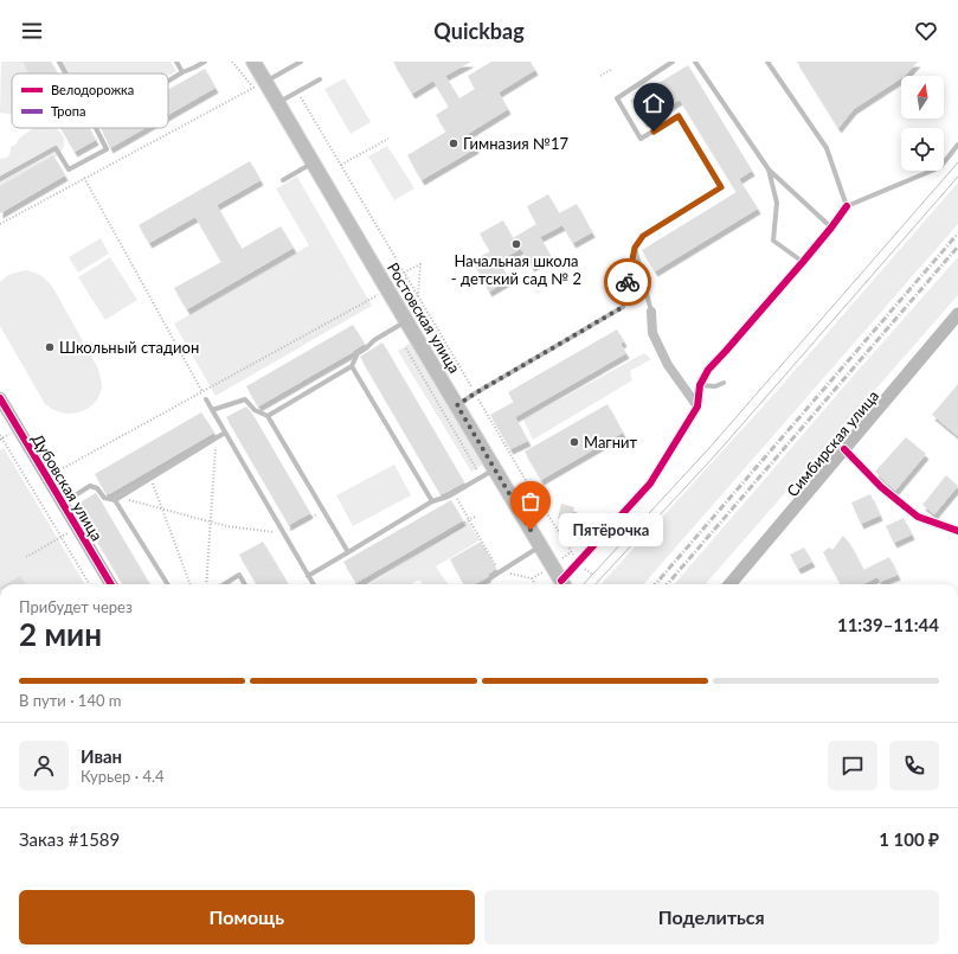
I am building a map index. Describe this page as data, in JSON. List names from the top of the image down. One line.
{"streets":{"main road":["Ростовская улица","Симбирская улица","Дубовская улица"]},"places":["Гимназия №17","Начальная школа - детский сад № 2","Школьный стадион","Магнит","Пятёрочка"],"legend":["Велодорожка","Тропа"],"north":"top","page":{"header":"Quickbag","bubble":"Пятёрочка","heading":["2 мин","Прибудет через","11:39–11:44"],"panel":["Иван","Курьер · 4.4","Заказ #1589","1 100 ₽"],"bar":"В пути · 140 m","buttons":["Помощь","Поделиться"]}}
